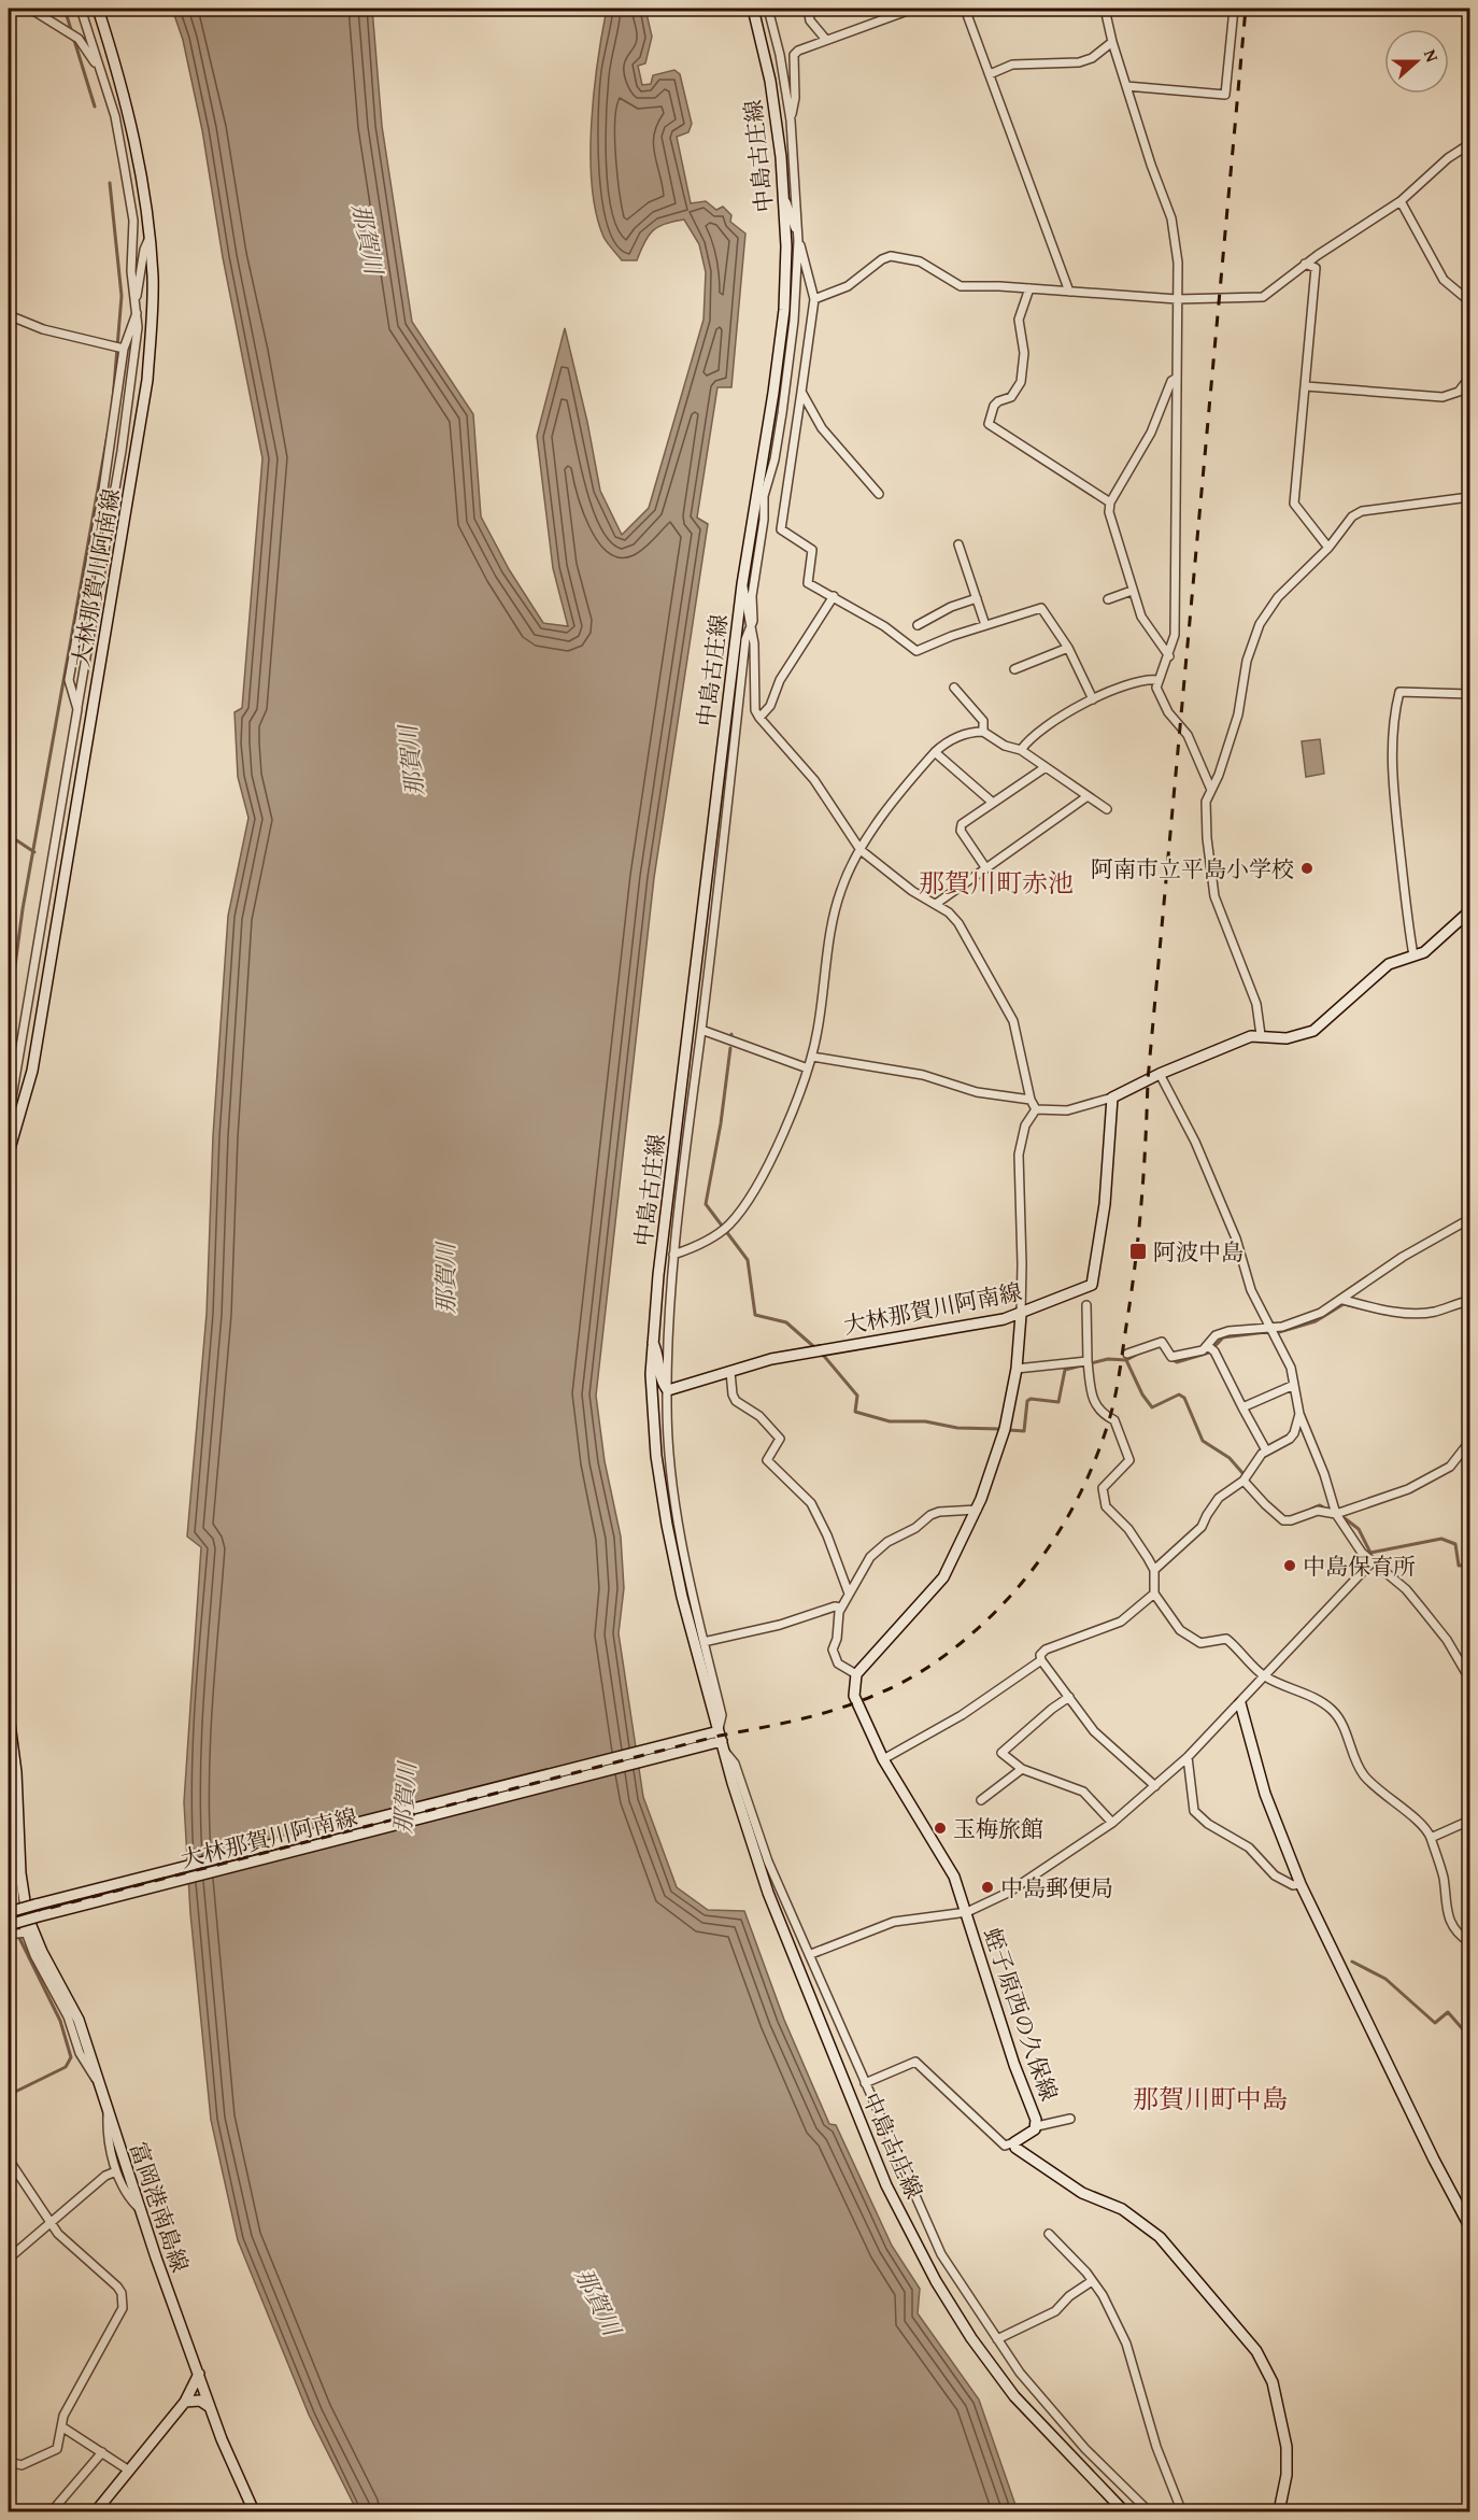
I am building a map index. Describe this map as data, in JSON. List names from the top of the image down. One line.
{"streets":{"main road":["中島古庄線","大林那賀川阿南線","蛭子原西の久保線","富岡港南島線"]},"crossings":[["中島古庄線","大林那賀川阿南線"]],"districts":["那賀川町赤池","那賀川町中島"],"water":["那賀川"],"places":{"other":["阿南市立平島小学校","中島保育所","玉梅旅館","中島郵便局"],"transit":["阿波中島"]},"north":"right"}
